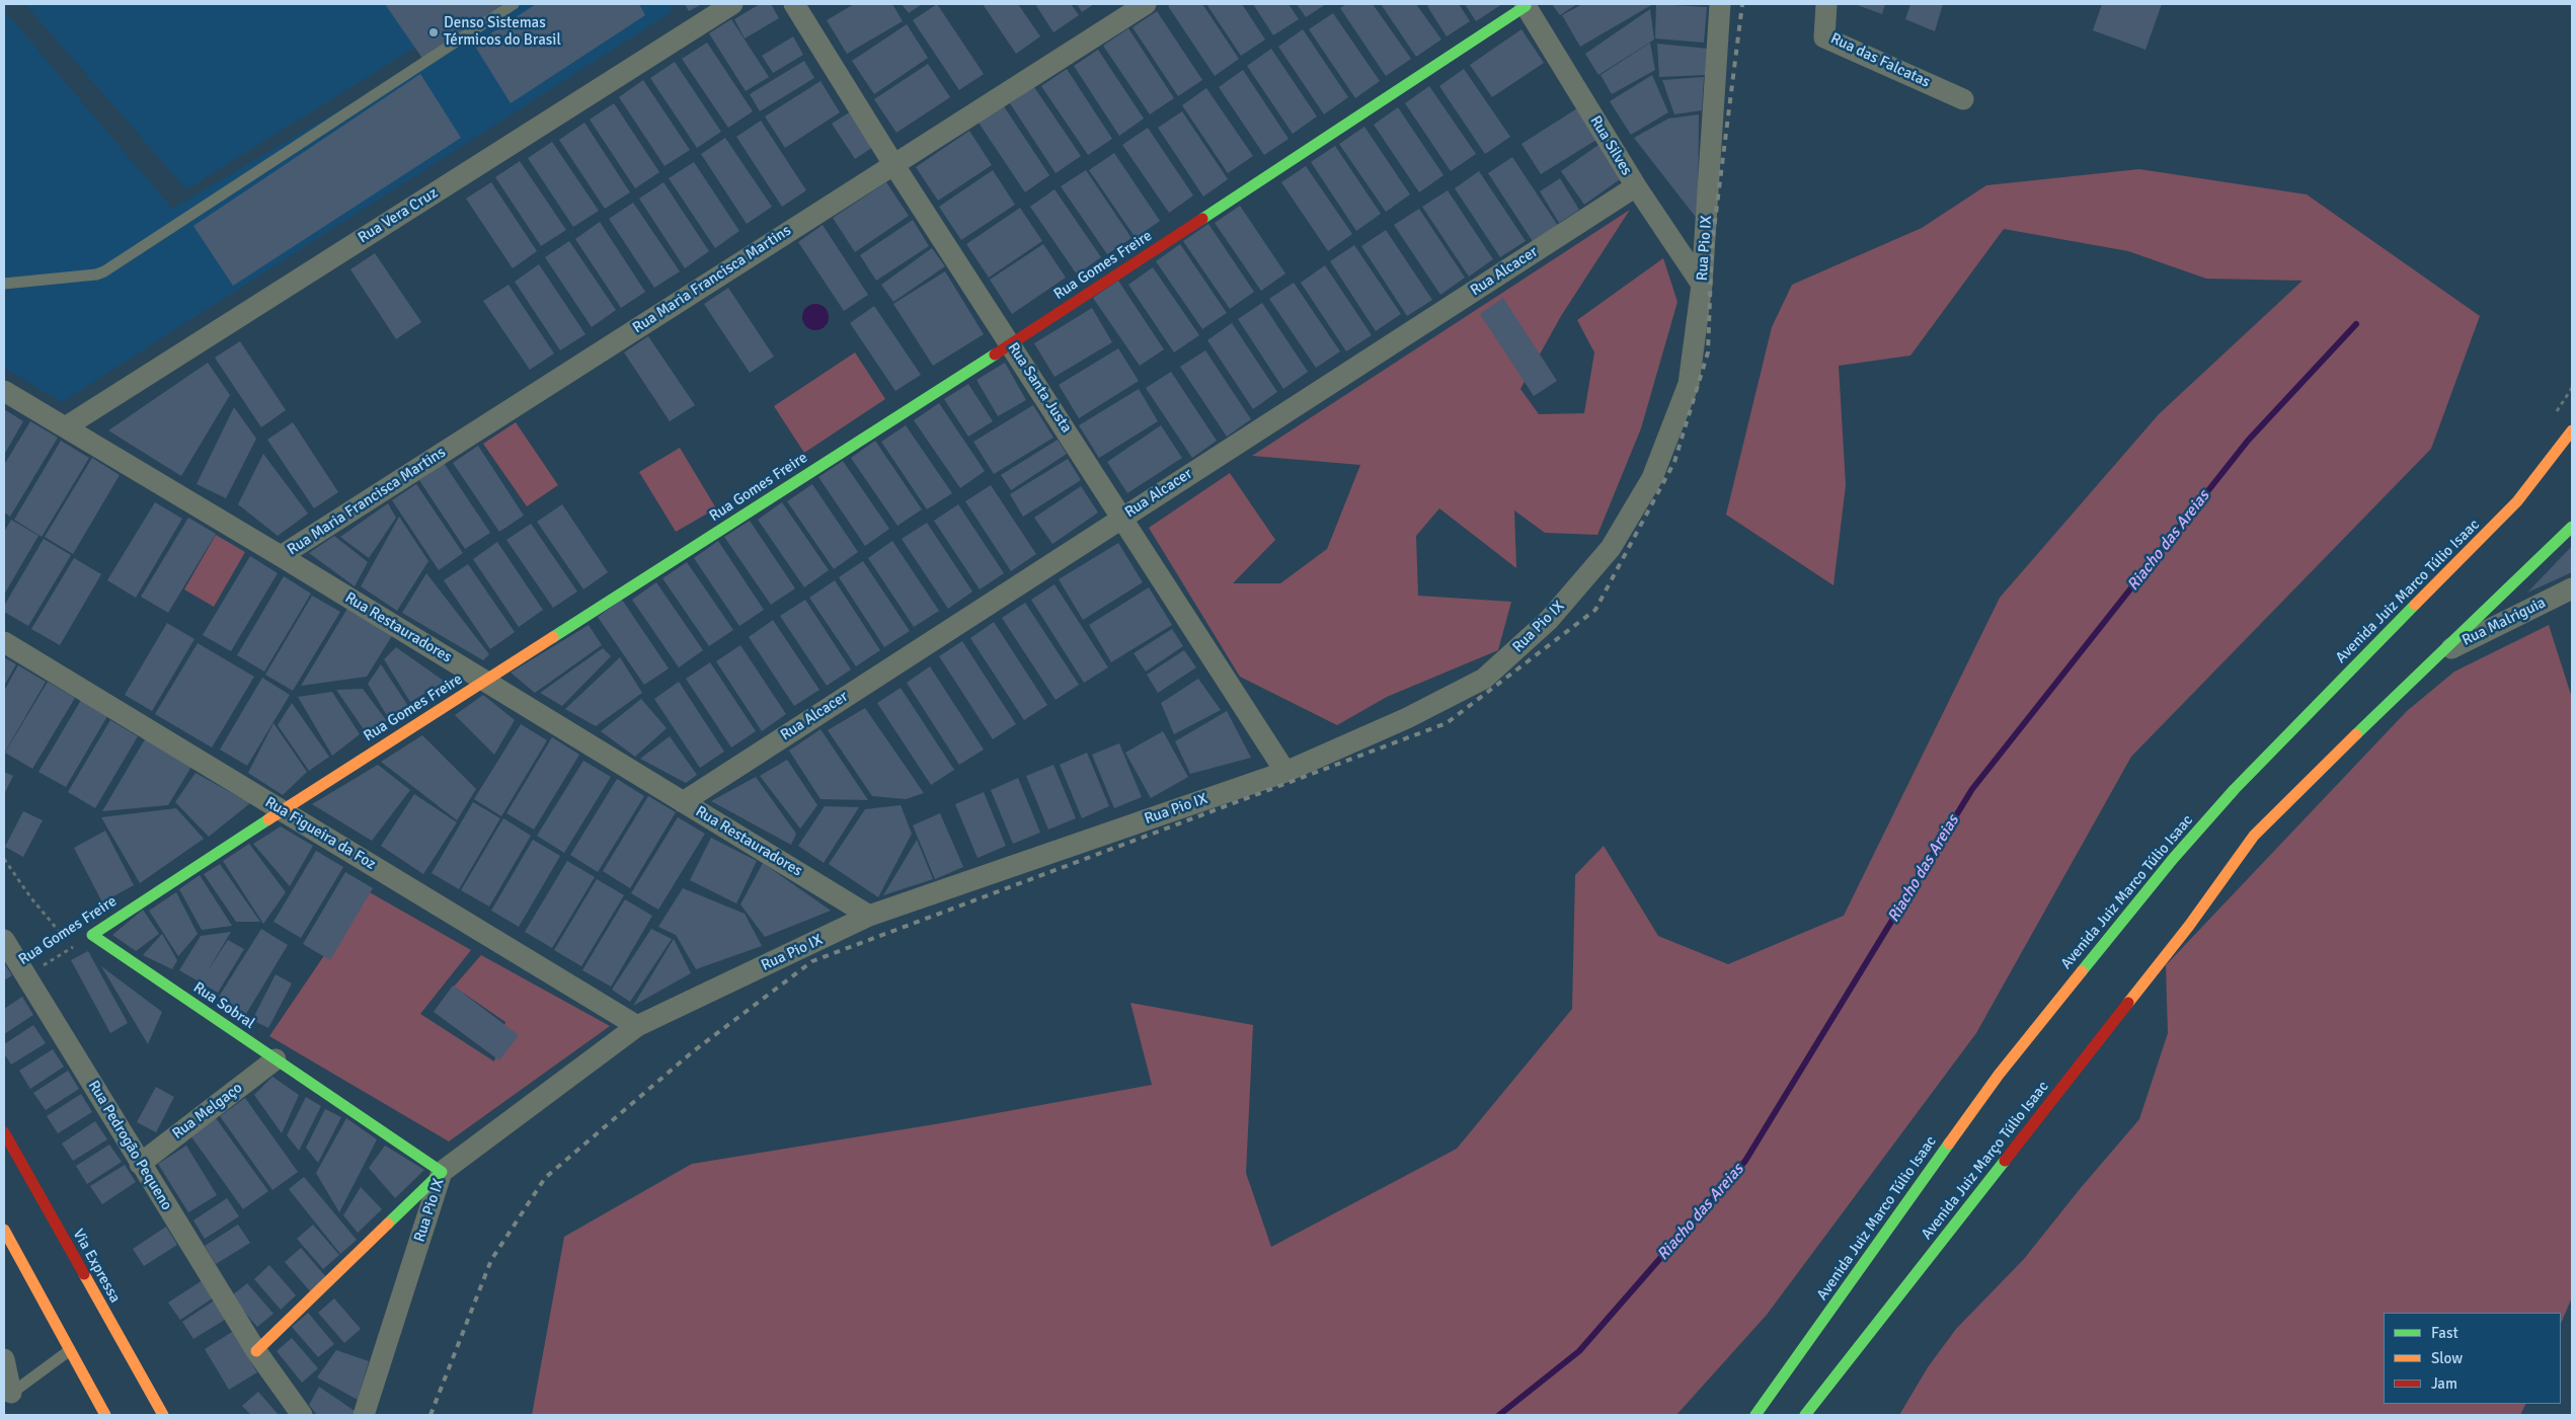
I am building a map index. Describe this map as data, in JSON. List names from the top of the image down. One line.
{"streets":{"main road":["Rua Gomes Freire","Avenida Juiz Marco Túlio Isaac","Rua Sobral","Avenida Juiz Março Túlio Isaac","Via Expressa"],"street":["Rua das Falcatas","Rua Silves","Rua Vera Cruz","Rua Pio IX","Rua Alcacer","Rua Maria Francisca Martins","Rua Santa Justa","Rua Malriguia","Rua Restauradores","Rua Figueira da Foz","Rua Melgaço","Rua Pedrogão Pequeno"]},"crossings":[["Rua Silves","Rua Pio IX"],["Rua Silves","Rua Gomes Freire"],["Rua Silves","Rua Alcacer"],["Rua Vera Cruz","Rua Restauradores"],["Rua Pio IX","Rua Santa Justa"],["Rua Pio IX","Rua Restauradores"],["Rua Pio IX","Rua Figueira da Foz"],["Rua Pio IX","Rua Sobral"],["Rua Gomes Freire","Rua Santa Justa"],["Rua Gomes Freire","Rua Restauradores"],["Rua Gomes Freire","Rua Figueira da Foz"],["Rua Gomes Freire","Rua Sobral"],["Rua Gomes Freire","Rua Pedrogão Pequeno"],["Rua Alcacer","Rua Santa Justa"],["Rua Alcacer","Rua Restauradores"],["Rua Maria Francisca Martins","Rua Santa Justa"],["Rua Maria Francisca Martins","Rua Restauradores"],["Rua Malriguia","Avenida Juiz Março Túlio Isaac"],["Rua Sobral","Rua Melgaço"],["Rua Melgaço","Rua Pedrogão Pequeno"]],"water":["Riacho das Areias"],"places":["Denso Sistemas Térmicos do Brasil"],"legend":["Fast","Slow","Jam"]}
